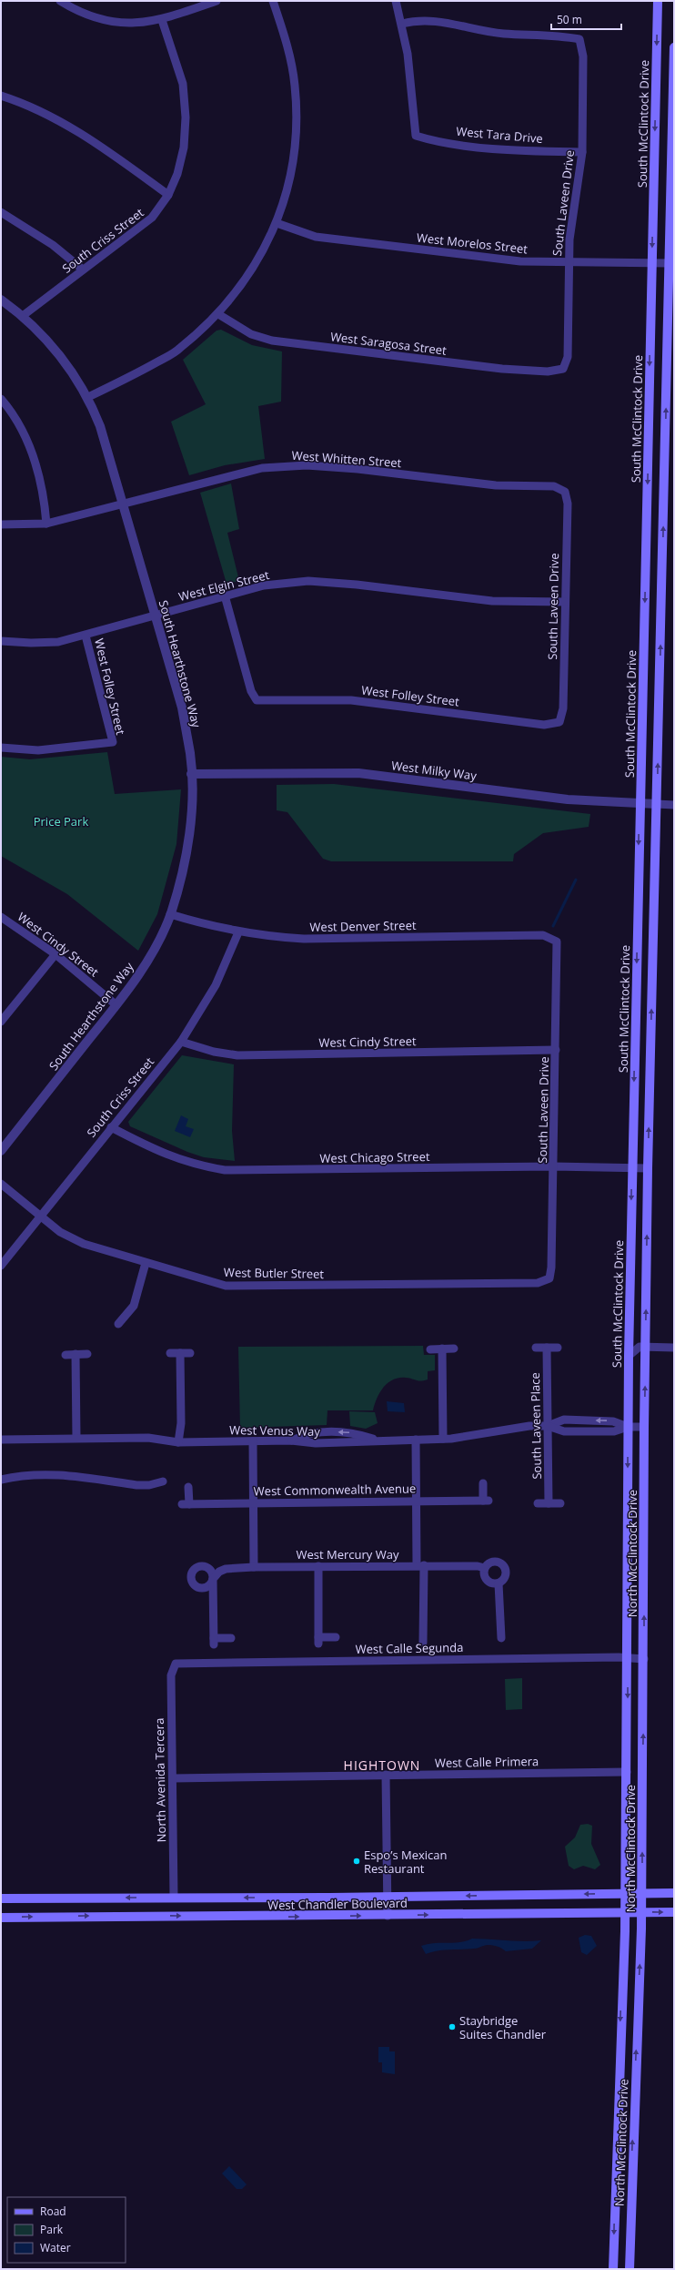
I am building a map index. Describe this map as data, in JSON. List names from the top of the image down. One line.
{"streets":{"main road":["South McClintock Drive","North McClintock Drive","West Chandler Boulevard"],"street":["West Tara Drive","South Laveen Drive","South Criss Street","West Morelos Street","West Saragosa Street","West Whitten Street","West Elgin Street","South Hearthstone Way","West Folley Street","West Milky Way","West Denver Street","West Cindy Street","West Chicago Street","West Butler Street","South Laveen Place","West Venus Way","West Commonwealth Avenue","West Mercury Way","West Calle Segunda","West Calle Primera","North Avenida Tercera"]},"crossings":[["South McClintock Drive","West Morelos Street"],["South McClintock Drive","West Milky Way"],["South McClintock Drive","West Chicago Street"],["South McClintock Drive","North McClintock Drive"],["West Tara Drive","South Laveen Drive"],["South Laveen Drive","West Morelos Street"],["South Laveen Drive","West Saragosa Street"],["South Laveen Drive","West Whitten Street"],["South Laveen Drive","West Elgin Street"],["South Laveen Drive","West Folley Street"],["South Laveen Drive","West Denver Street"],["South Laveen Drive","West Cindy Street"],["South Laveen Drive","West Chicago Street"],["South Laveen Drive","West Butler Street"],["South Criss Street","South Hearthstone Way"],["South Criss Street","West Denver Street"],["South Criss Street","West Cindy Street"],["South Criss Street","West Chicago Street"],["South Criss Street","West Butler Street"],["West Whitten Street","South Hearthstone Way"],["West Elgin Street","South Hearthstone Way"],["West Elgin Street","West Folley Street"],["South Hearthstone Way","West Milky Way"],["South Hearthstone Way","West Denver Street"],["South Hearthstone Way","West Cindy Street"],["North McClintock Drive","West Calle Segunda"],["North McClintock Drive","West Calle Primera"],["North McClintock Drive","West Chandler Boulevard"],["West Calle Segunda","North Avenida Tercera"],["West Calle Primera","North Avenida Tercera"],["North Avenida Tercera","West Chandler Boulevard"]],"districts":["HIGHTOWN"],"parks":["Price Park"],"places":["Espo’s Mexican Restaurant","Staybridge Suites Chandler"],"legend":["Road","Park","Water"],"scale_bar":"50 m"}
